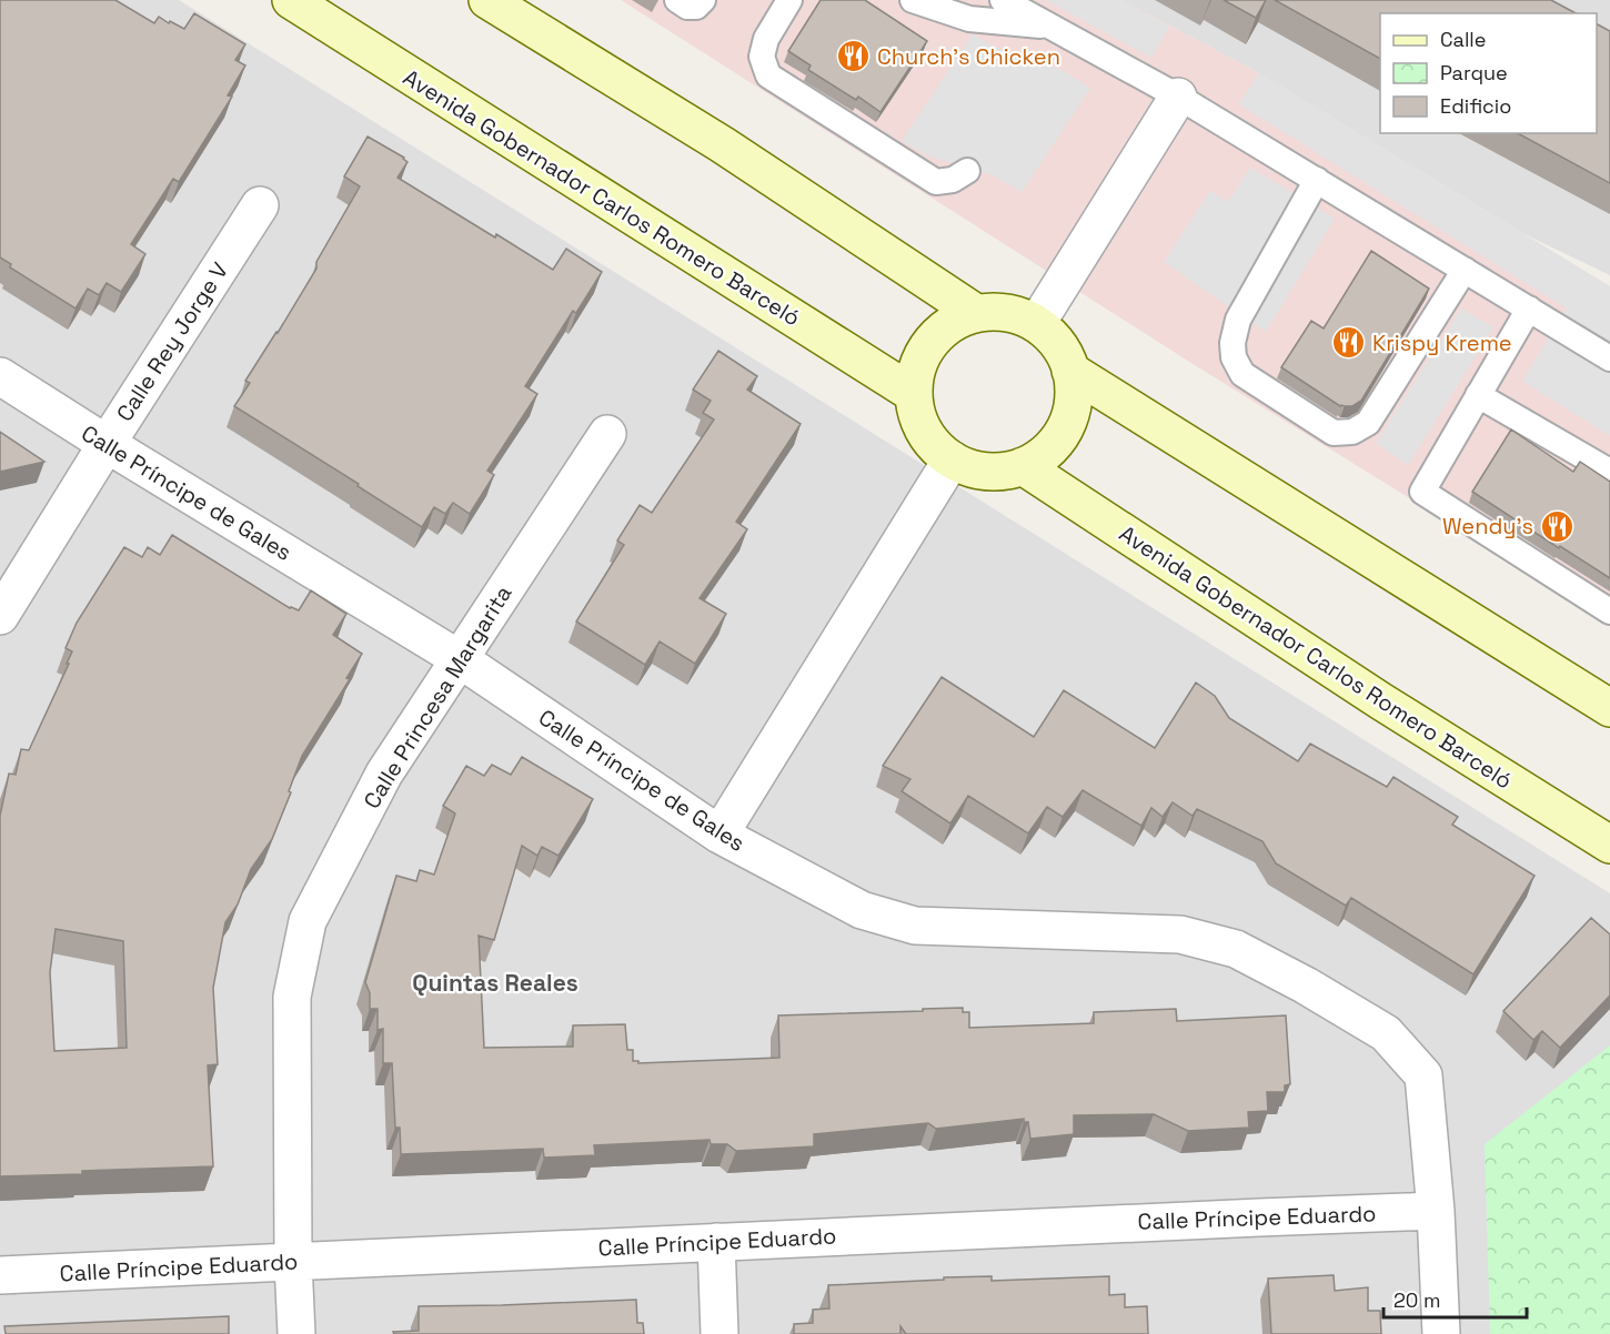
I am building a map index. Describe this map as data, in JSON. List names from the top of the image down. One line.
{"streets":{"main road":["Avenida Gobernador Carlos Romero Barceló"],"street":["Calle Rey Jorge V","Calle Príncipe de Gales","Calle Princesa Margarita","Calle Príncipe Eduardo"]},"crossings":[["Calle Rey Jorge V","Calle Príncipe de Gales"],["Calle Príncipe de Gales","Calle Princesa Margarita"],["Calle Príncipe de Gales","Calle Príncipe Eduardo"],["Calle Princesa Margarita","Calle Príncipe Eduardo"]],"districts":["Quintas Reales"],"places":{"restaurant":["Church's Chicken","Krispy Kreme","Wendy's"]},"legend":["Calle","Parque","Edificio"],"scale_bar":"20 m"}
